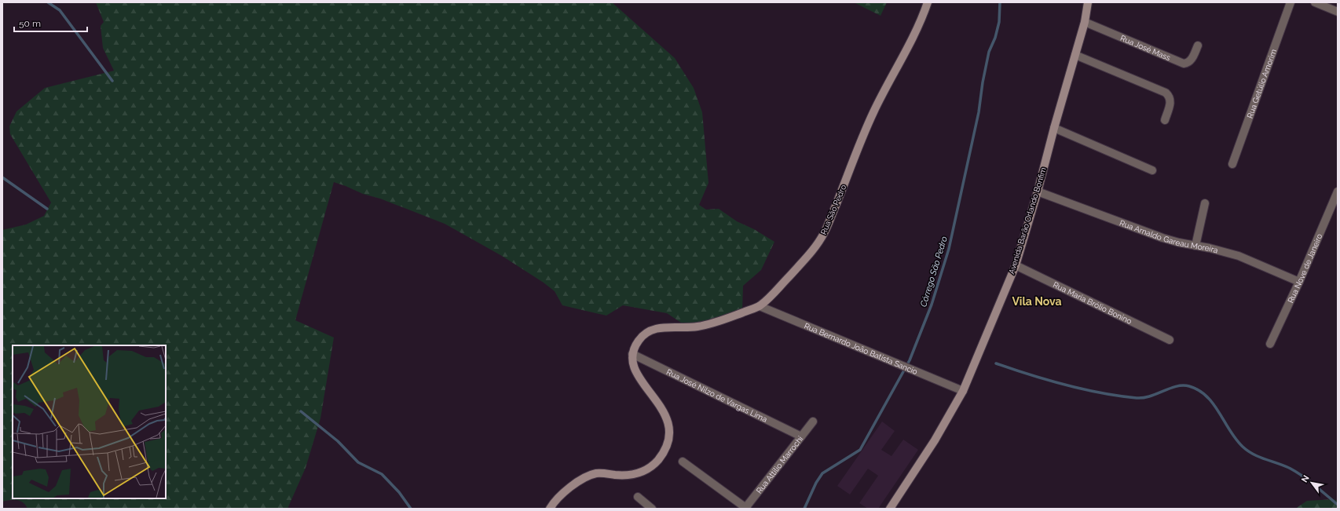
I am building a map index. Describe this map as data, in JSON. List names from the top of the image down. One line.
{"streets":{"street":["Rua José Mass","Rua Getúlio Amorim","Rua São Pedro","Avenida Barão Orlando Bonfim","Rua Arnaldo Gareau Moreira","Rua Nove de Janeiro","Rua Maria Brólio Bonino","Rua Bernardo João Batista Sancio","Rua José Nilzo de Vargas Lima","Rua Attilio Marrochi"]},"crossings":[["Rua José Mass","Avenida Barão Orlando Bonfim"],["Rua São Pedro","Rua Bernardo João Batista Sancio"],["Rua São Pedro","Rua José Nilzo de Vargas Lima"],["Avenida Barão Orlando Bonfim","Rua Arnaldo Gareau Moreira"],["Avenida Barão Orlando Bonfim","Rua Maria Brólio Bonino"],["Avenida Barão Orlando Bonfim","Rua Bernardo João Batista Sancio"],["Rua Arnaldo Gareau Moreira","Rua Nove de Janeiro"],["Rua José Nilzo de Vargas Lima","Rua Attilio Marrochi"]],"districts":["Vila Nova"],"water":["Córrego São Pedro"],"scale_bar":"50 m","north":"top left"}
